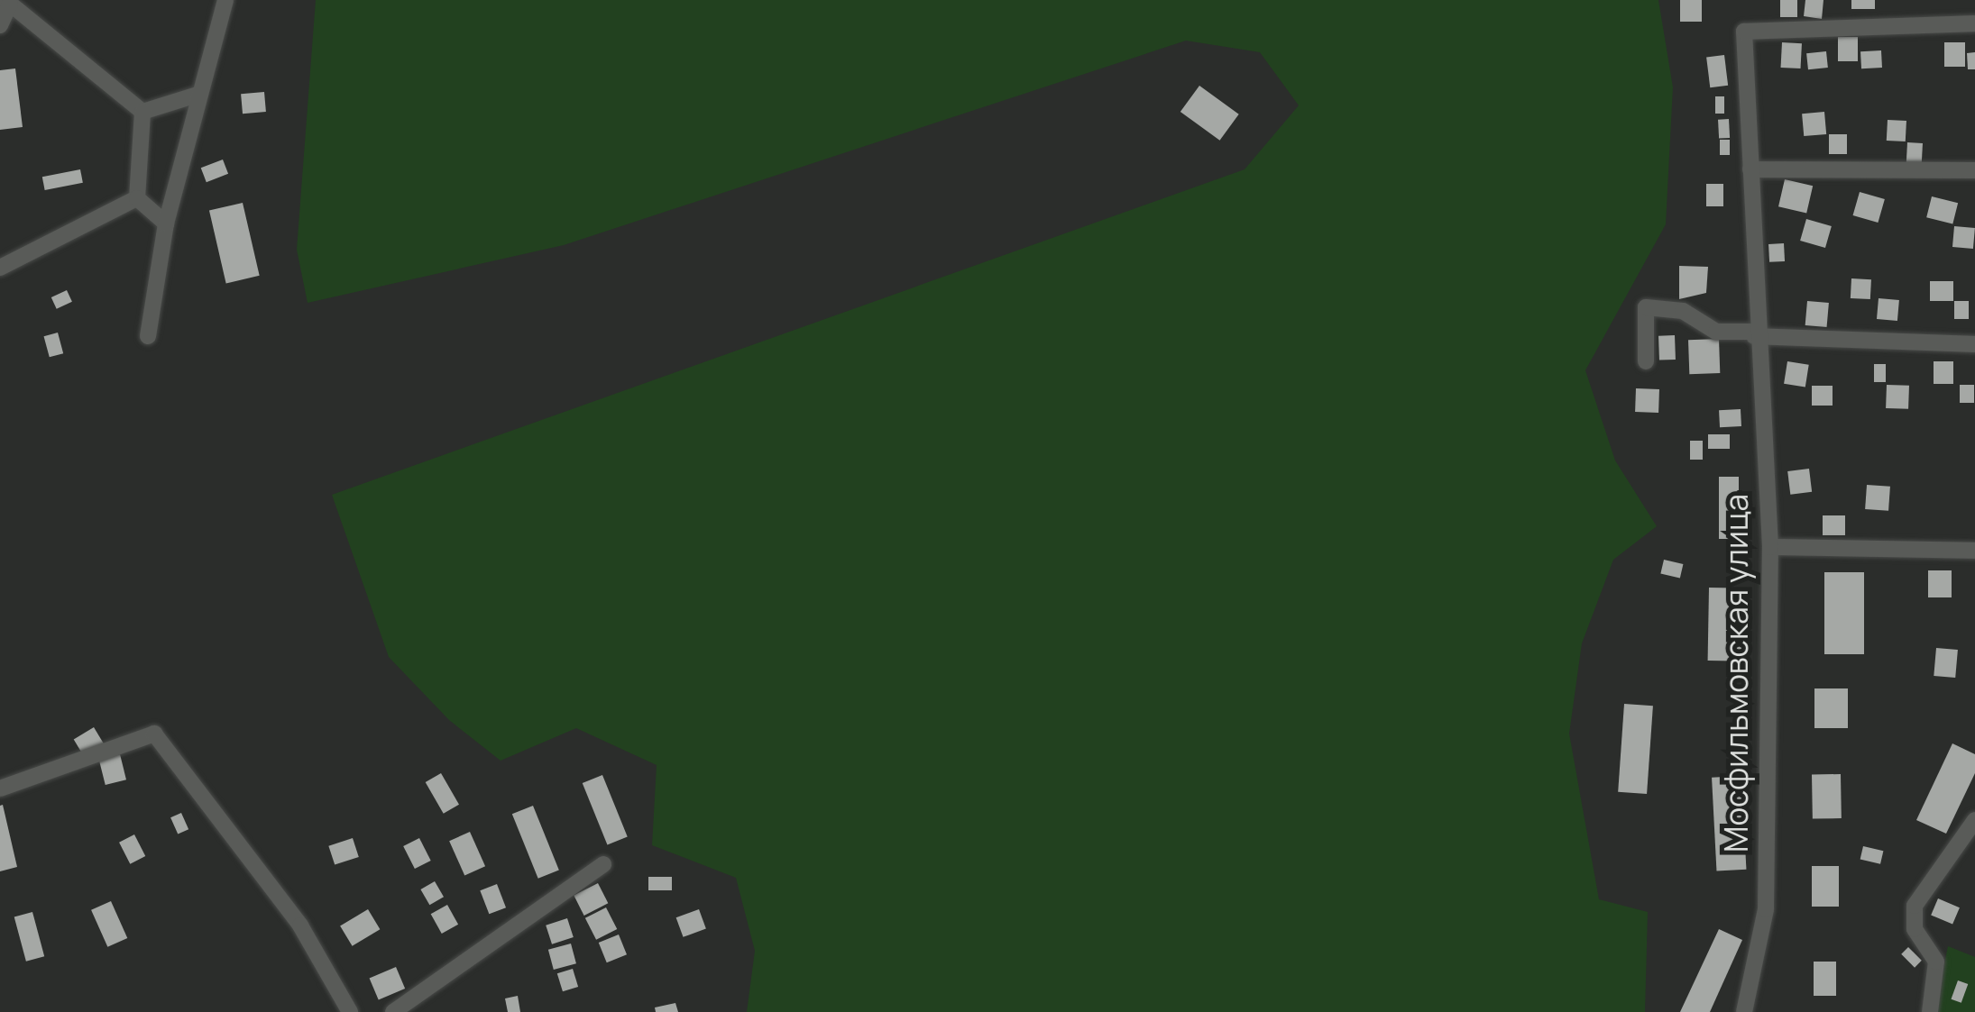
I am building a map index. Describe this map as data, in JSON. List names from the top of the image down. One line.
{"streets":{"street":["Мосфильмовская улица"]}}
